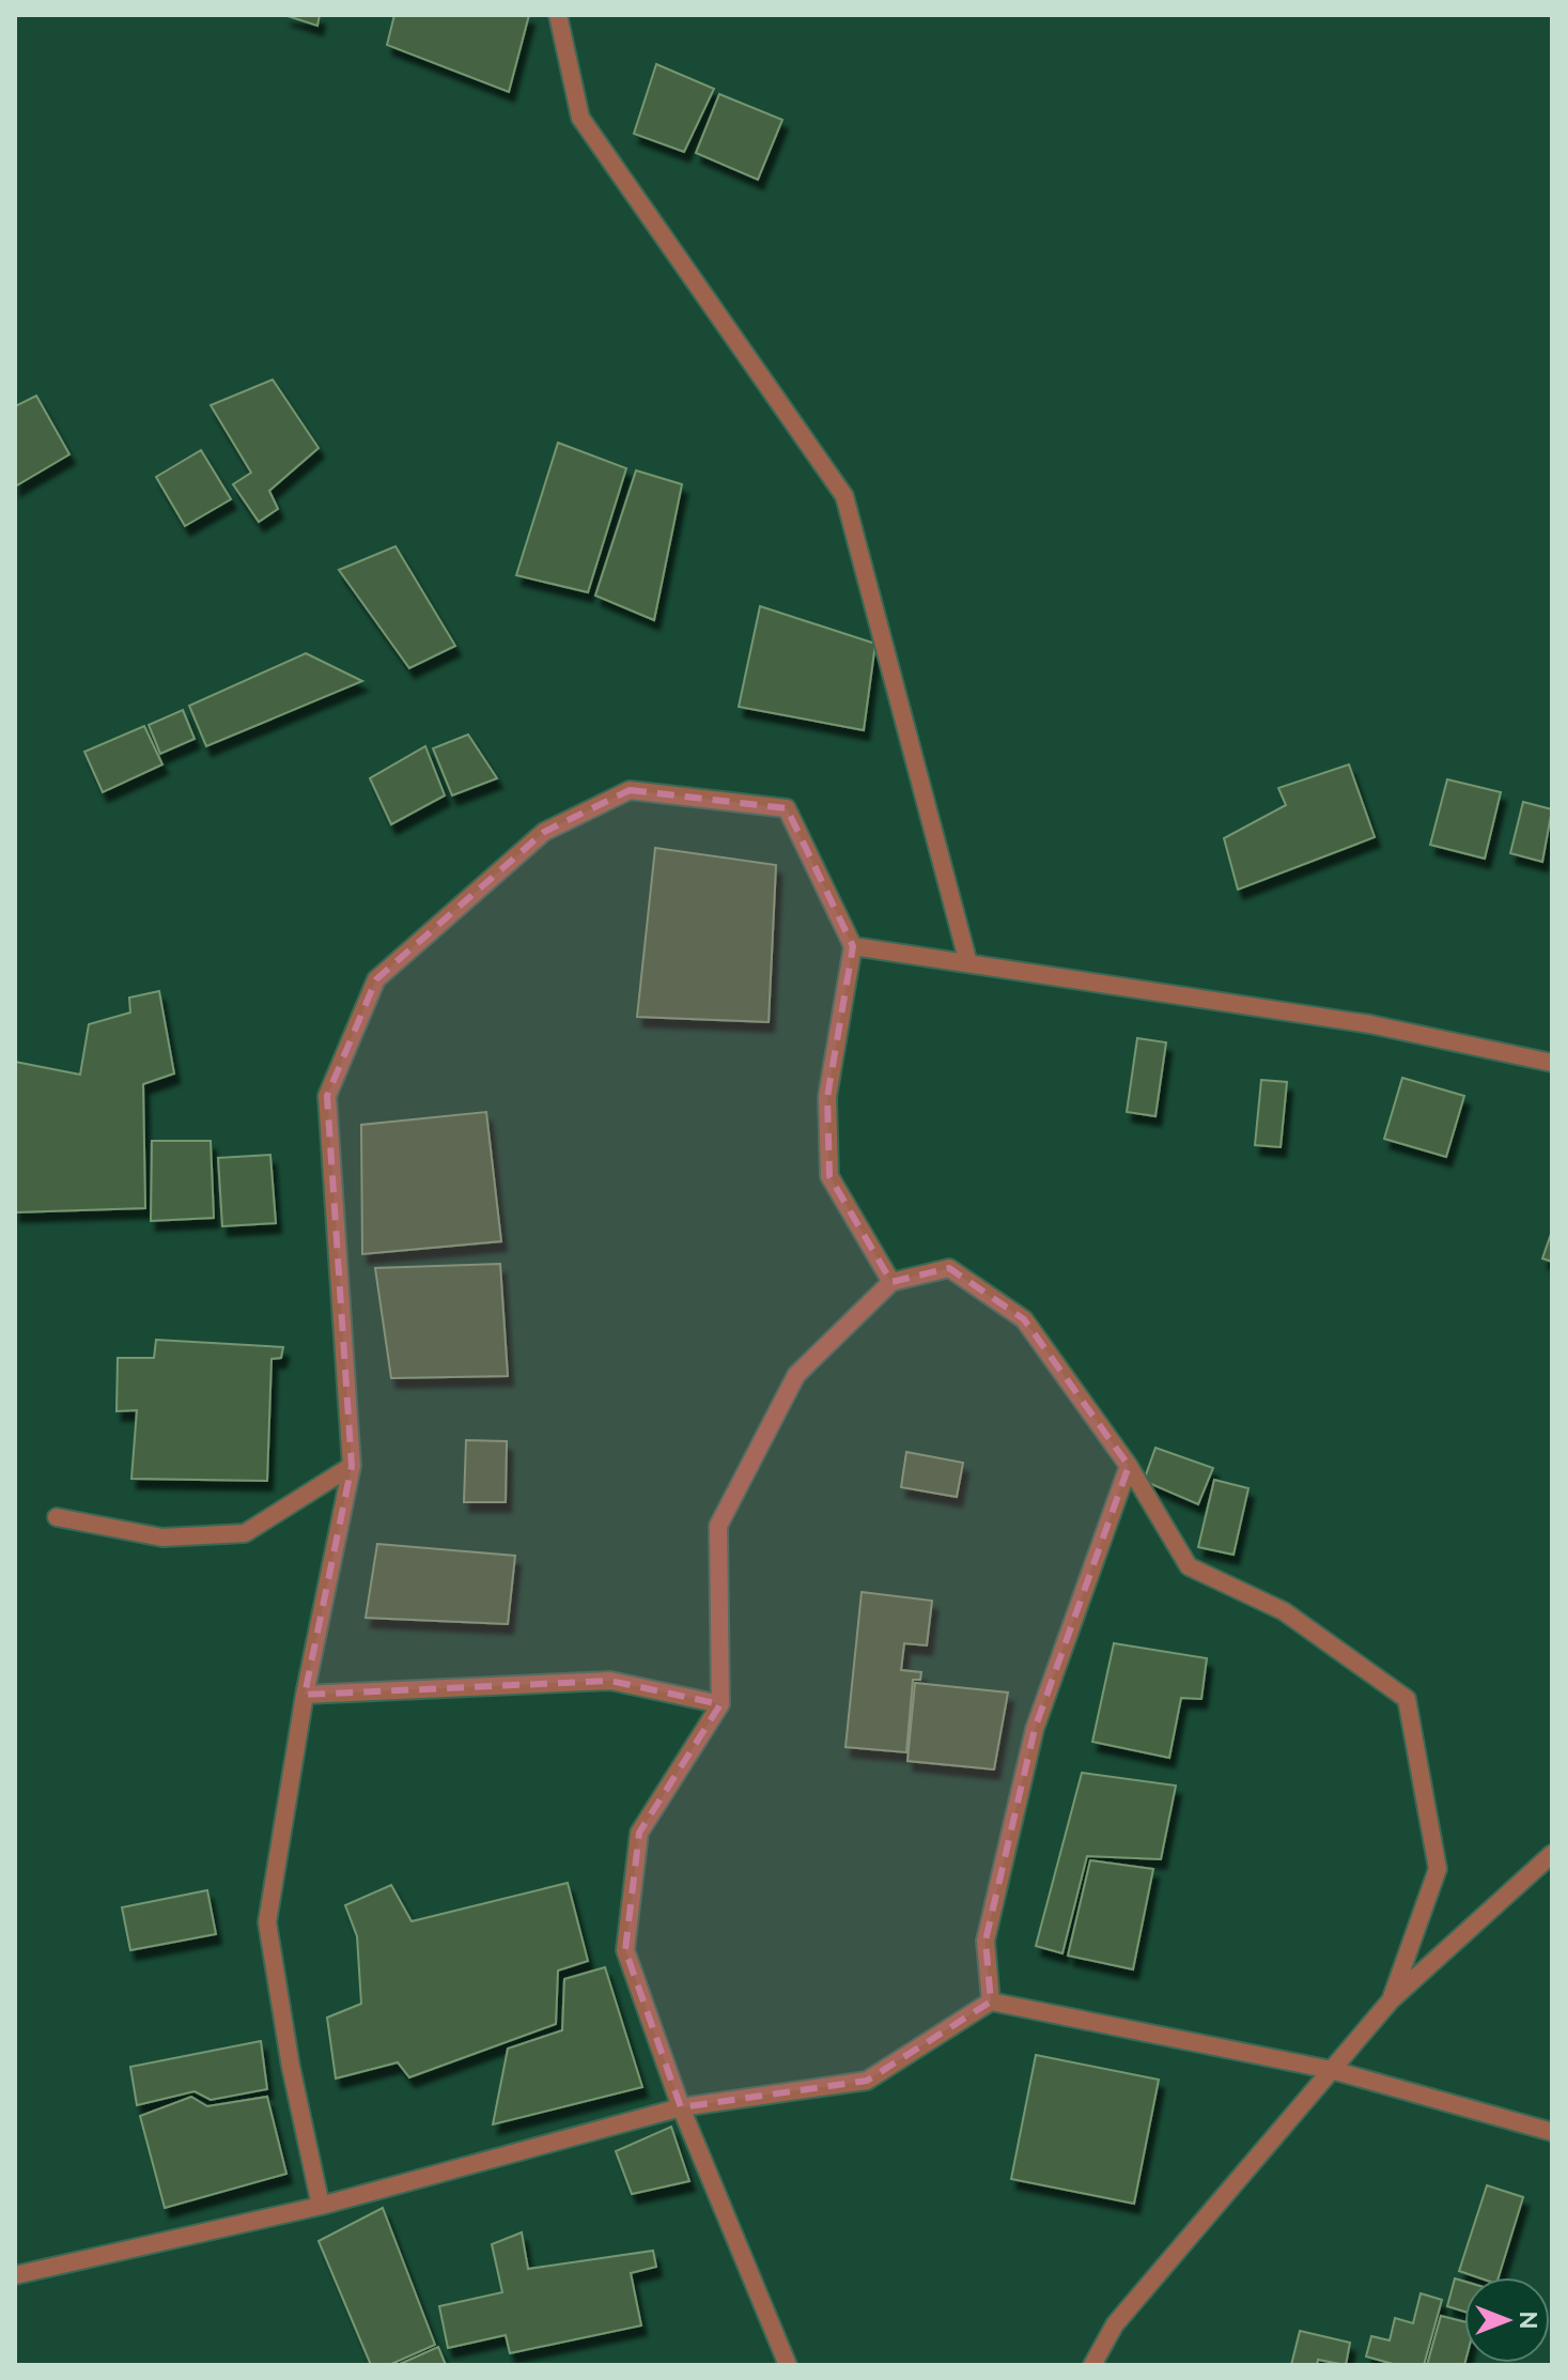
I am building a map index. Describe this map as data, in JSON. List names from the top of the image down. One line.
{"north":"right"}
